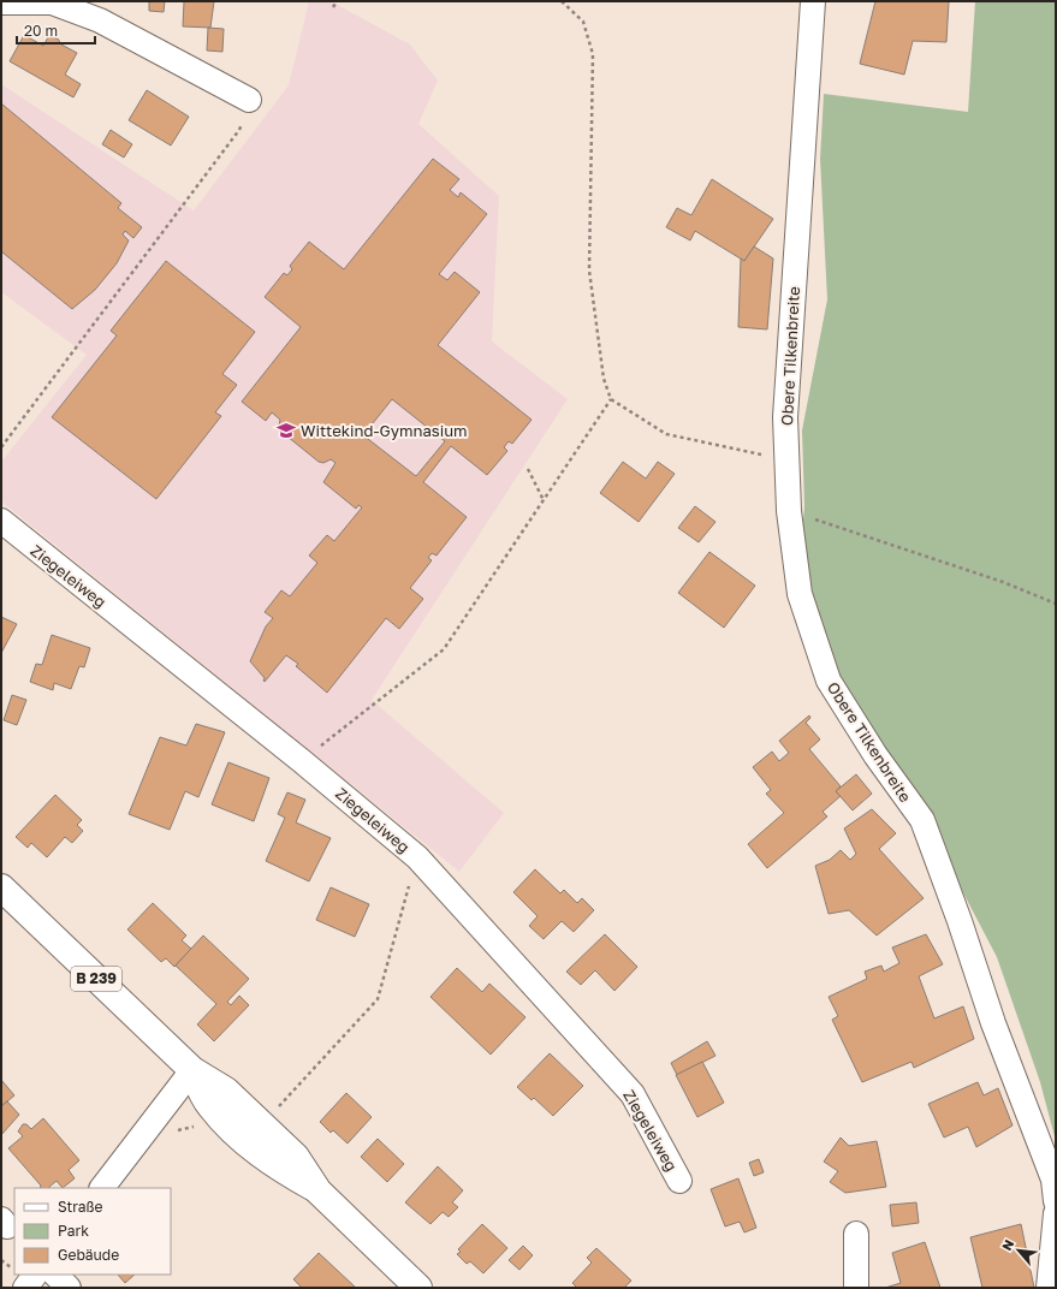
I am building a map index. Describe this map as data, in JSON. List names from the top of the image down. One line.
{"streets":{"main road":["B 239"],"street":["Obere Tilkenbreite","Ziegeleiweg"]},"places":{"school or university":["Wittekind-Gymnasium"]},"legend":["Straße","Park","Gebäude"],"scale_bar":"20 m","north":"top left"}
